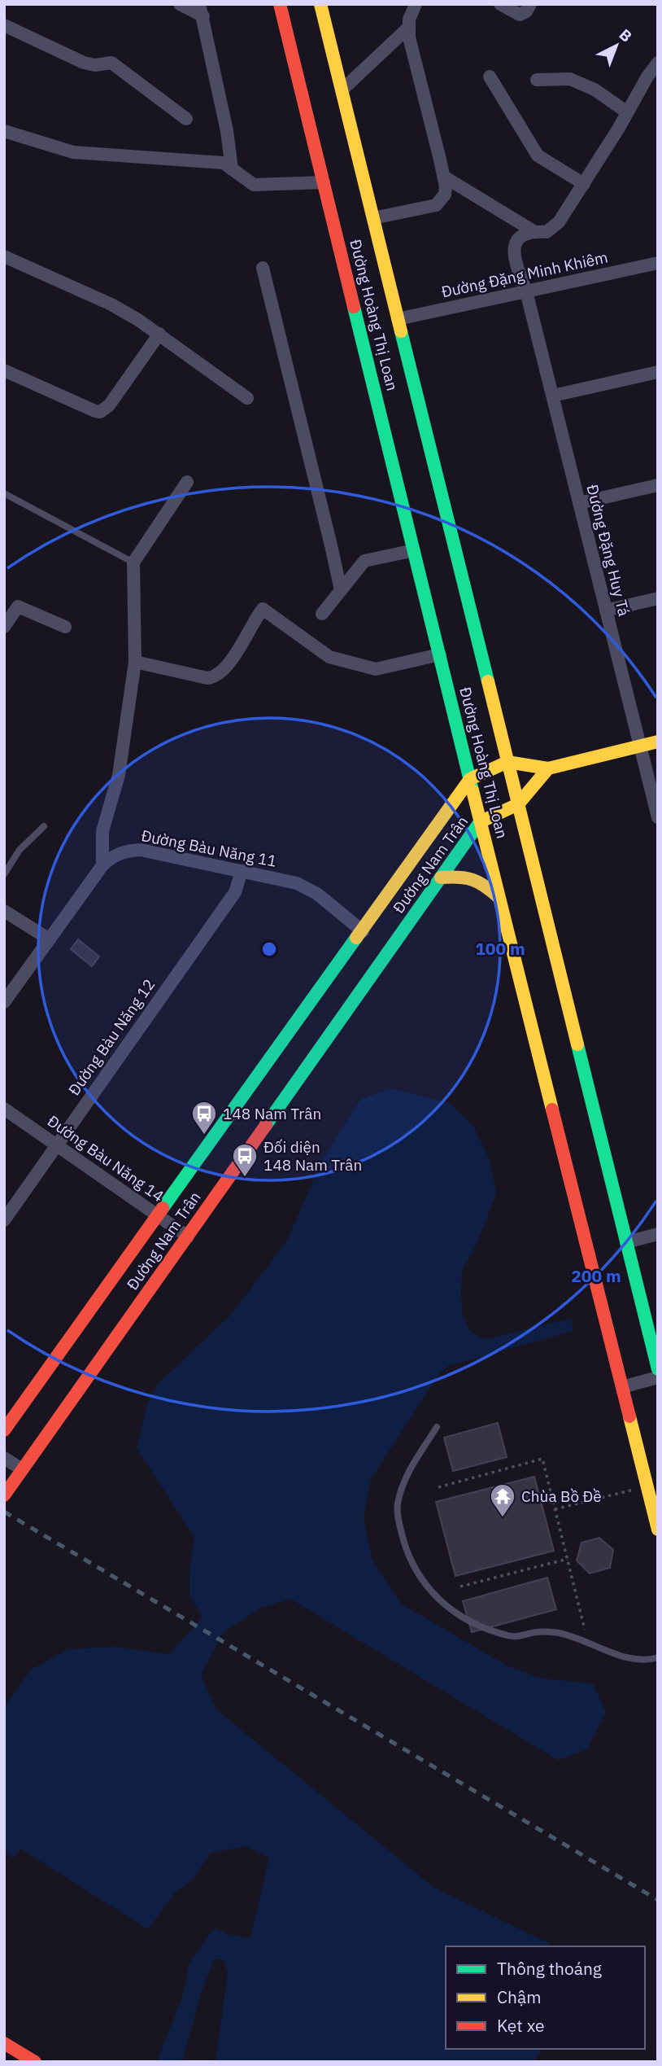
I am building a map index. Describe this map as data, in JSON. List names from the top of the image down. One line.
{"streets":{"main road":["Đường Hoàng Thị Loan","Đường Nam Trân"],"street":["Đường Đặng Minh Khiêm","Đường Đặng Huy Tá","Đường Bàu Năng 11","Đường Bàu Năng 12","Đường Bàu Năng 14"]},"crossings":[["Đường Đặng Minh Khiêm","Đường Hoàng Thị Loan"],["Đường Đặng Minh Khiêm","Đường Đặng Huy Tá"],["Đường Hoàng Thị Loan","Đường Nam Trân"],["Đường Bàu Năng 11","Đường Nam Trân"],["Đường Bàu Năng 11","Đường Bàu Năng 12"],["Đường Nam Trân","Đường Bàu Năng 14"],["Đường Bàu Năng 12","Đường Bàu Năng 14"]],"places":{"bus stop":["148 Nam Trân","Đối diện 148 Nam Trân"],"temple":["Chùa Bồ Đề"]},"legend":["Thông thoáng","Chậm","Kẹt xe"],"north":"top right","rings":["100 m","200 m"]}
